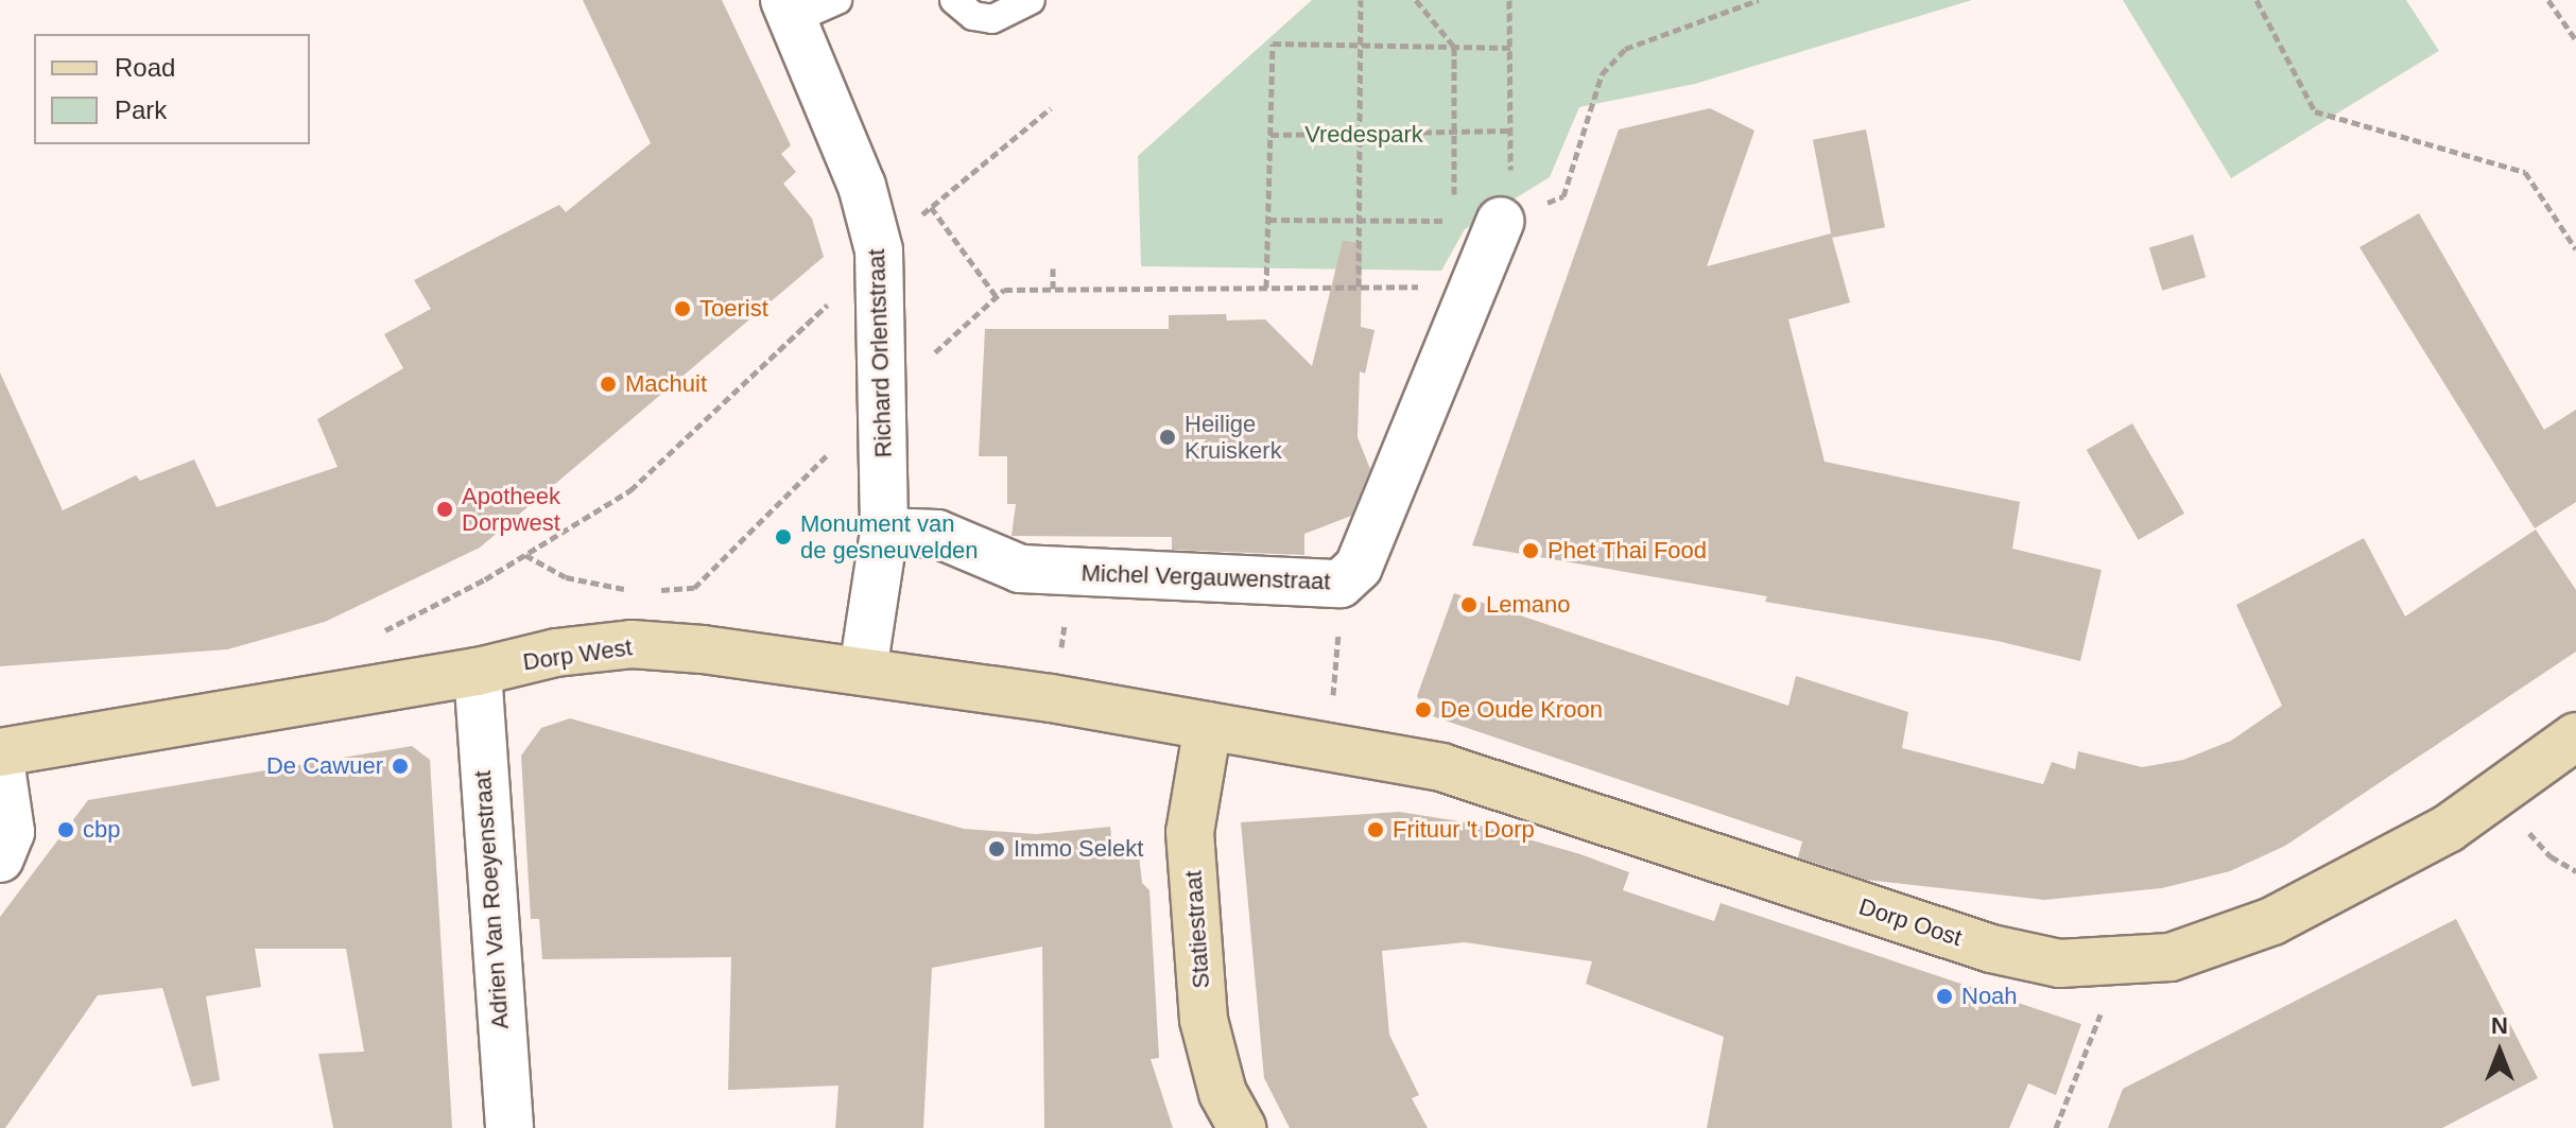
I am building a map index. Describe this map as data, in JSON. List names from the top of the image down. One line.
{"streets":{"main road":["Dorp West","Dorp Oost","Statiestraat"],"street":["Richard Orlentstraat","Michel Vergauwenstraat","Adrien Van Roeyenstraat"]},"crossings":[["Richard Orlentstraat","Michel Vergauwenstraat"],["Richard Orlentstraat","Dorp West"],["Dorp West","Adrien Van Roeyenstraat"],["Dorp West","Dorp Oost"],["Dorp West","Statiestraat"],["Dorp Oost","Statiestraat"]],"parks":["Vredespark"],"places":["Toerist","Machuit","Heilige Kruiskerk","Apotheek Dorpwest","Monument van de gesneuvelden","Phet Thai Food","Lemano","De Oude Kroon","De Cawuer","cbp","Frituur 't Dorp","Immo Selekt","Noah"],"legend":["Road","Park"],"north":"top"}
